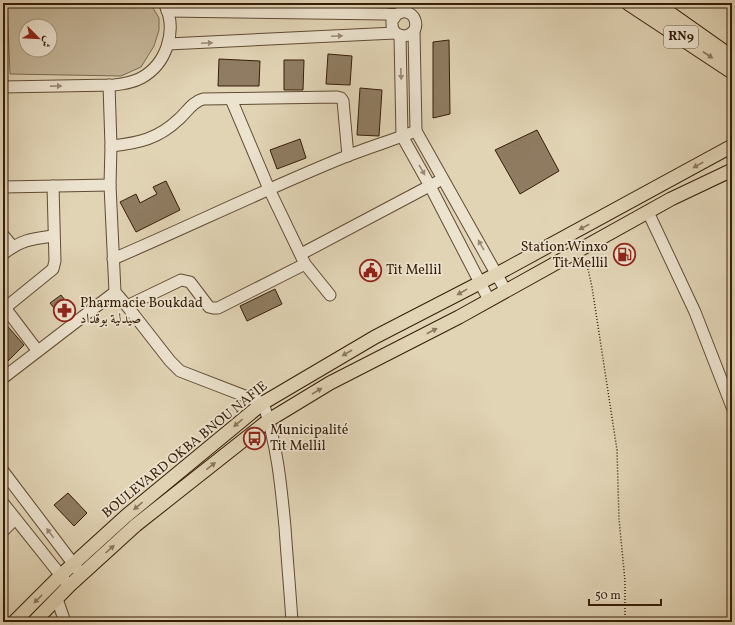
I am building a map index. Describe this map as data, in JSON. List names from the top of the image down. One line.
{"streets":{"highway":["RN9"],"main road":["BOULEVARD OKBA BNOU NAFIE"]},"places":{"fuel station":["Station Winxo Tit Mellil"],"public building":["Tit Mellil"],"pharmacy":["Pharmacie Boukdad صيدلية بوقداد"],"bus stop":["Municipalité Tit Mellil"]},"scale_bar":"50 m","north":"bottom right"}
